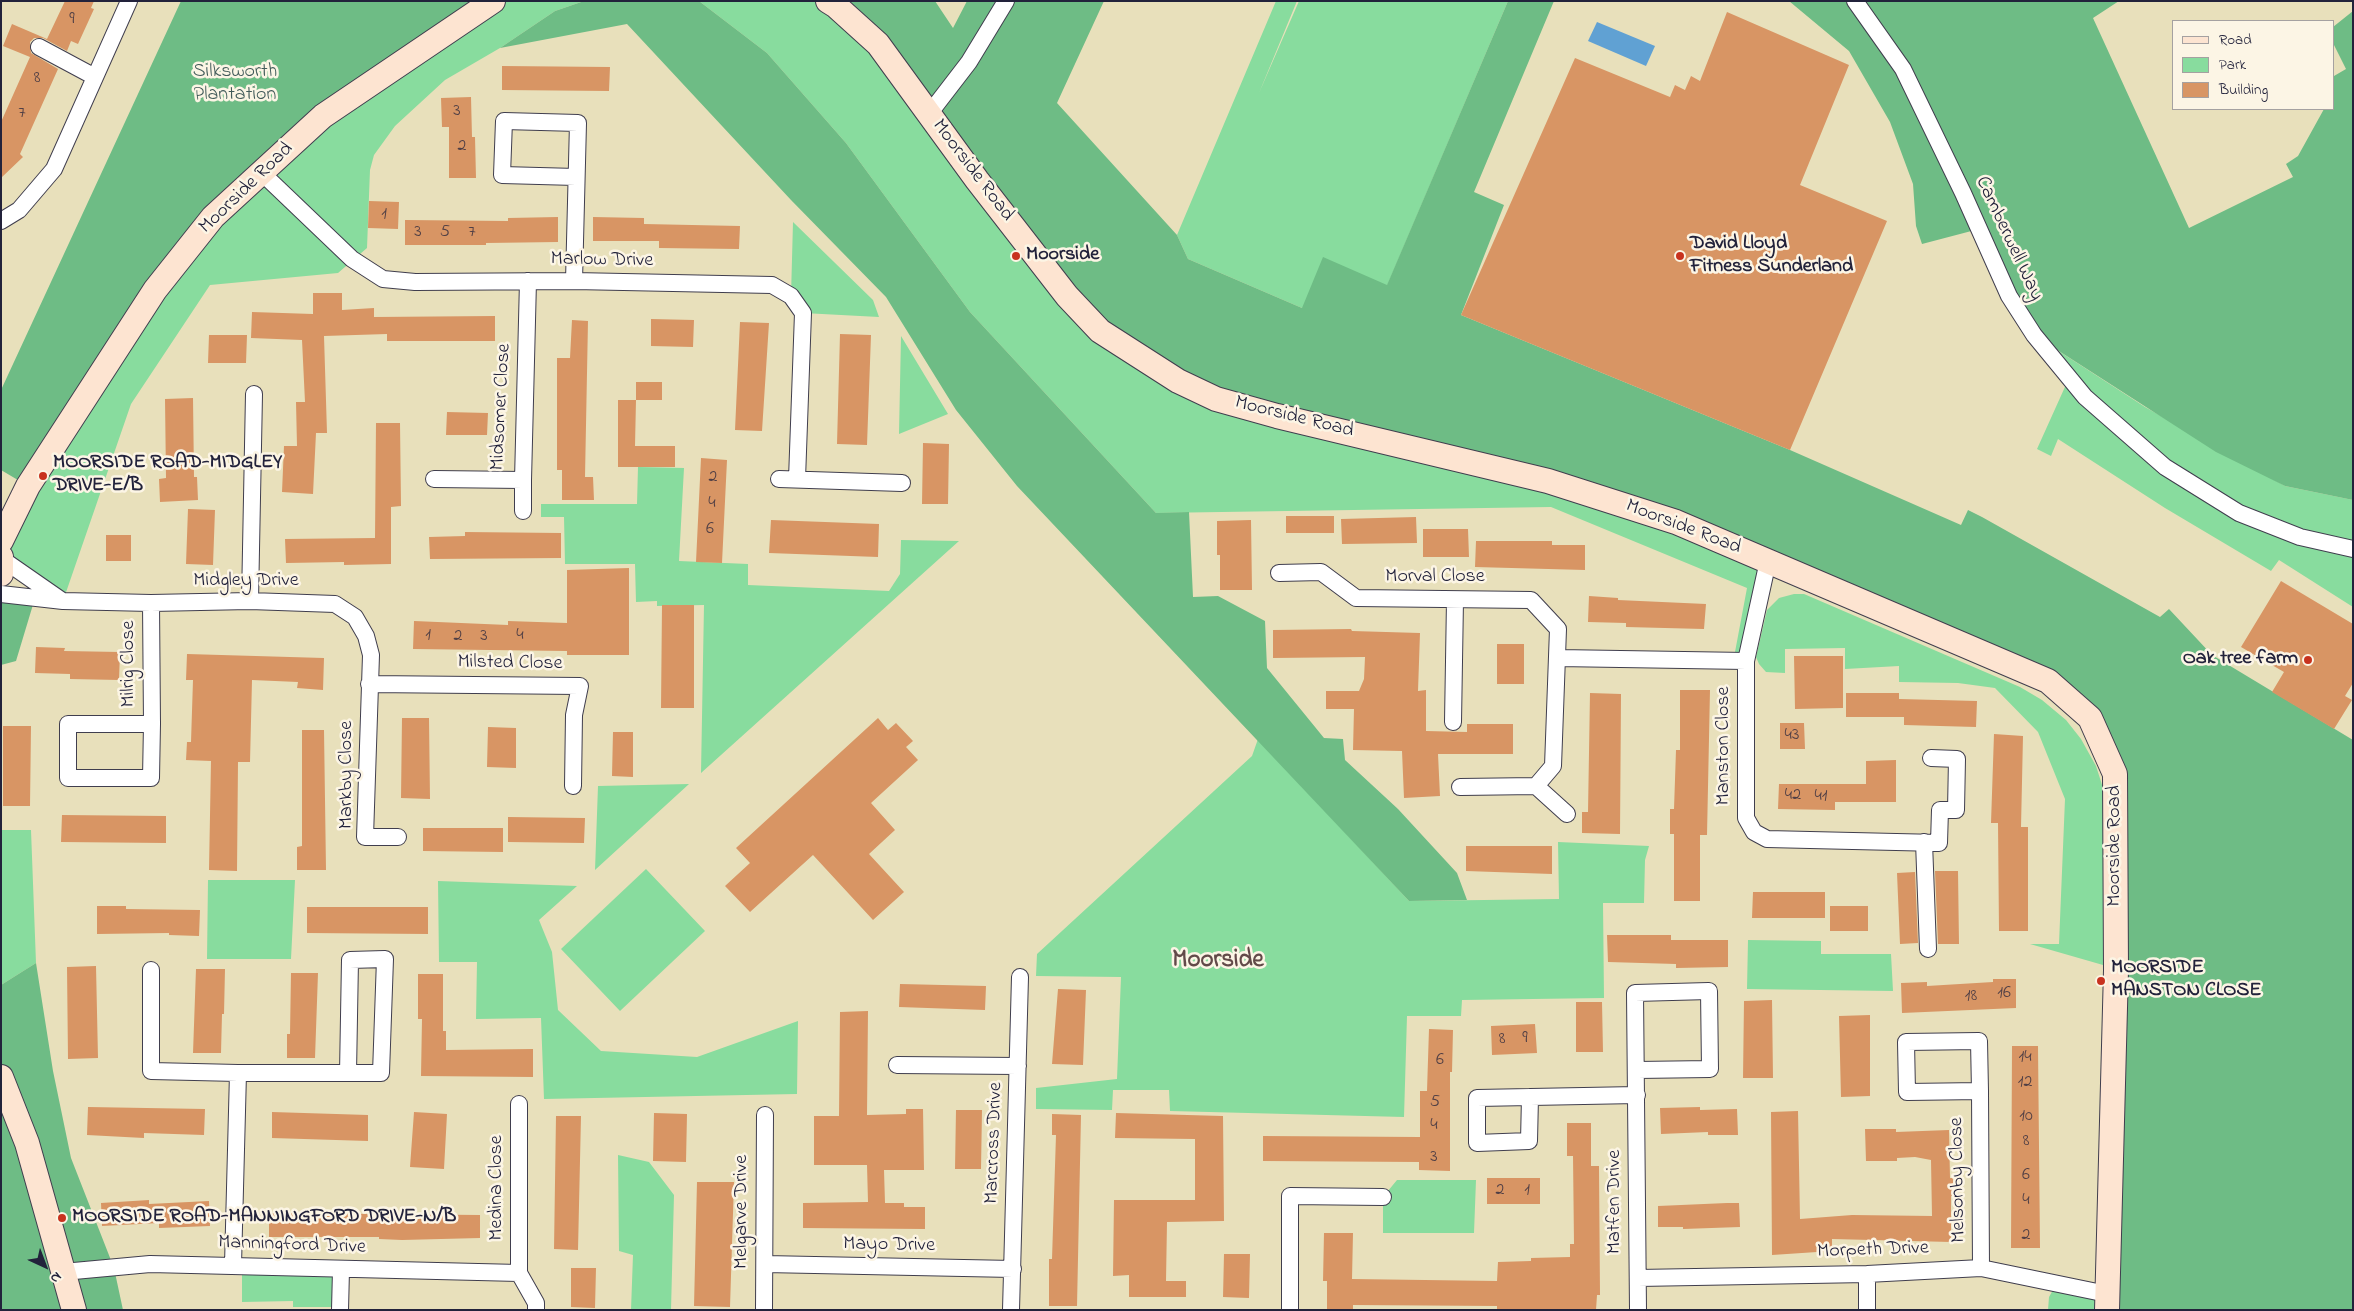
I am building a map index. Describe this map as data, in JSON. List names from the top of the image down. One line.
{"streets":{"street":["Moorside Road","Camberwell Way","Marlow Drive","Midsomer Close","Morval Close","Midgley Drive","Milrig Close","Milsted Close","Manston Close","Markby Close","Marcross Drive","Melsonby Close","Medina Close","Matfen Drive","Melgarve Drive","Manningford Drive","Mayo Drive","Morpeth Drive"]},"crossings":[["Moorside Road","Marlow Drive"],["Moorside Road","Manston Close"],["Moorside Road","Morpeth Drive"],["Marlow Drive","Midsomer Close"],["Midgley Drive","Milrig Close"],["Midgley Drive","Milsted Close"],["Midgley Drive","Markby Close"],["Milsted Close","Markby Close"],["Marcross Drive","Mayo Drive"],["Melsonby Close","Morpeth Drive"],["Medina Close","Manningford Drive"],["Matfen Drive","Morpeth Drive"],["Melgarve Drive","Mayo Drive"]],"districts":["Moorside"],"parks":["Silksworth Plantation"],"places":["Moorside","David Lloyd Fitness Sunderland","MOORSIDE ROAD-MIDGLEY DRIVE-E/B","Oak tree farm","MOORSIDE MANSTON CLOSE","MOORSIDE ROAD-MANNINGFORD DRIVE-N/B"],"house_numbers":["9","8","3","7","2","1","3","5","7","2","4","6","1","4","2","3","43","42","41","16","18","9","8","14","6","12","5","10","4","8","3","6","2","1","4","2"],"legend":["Road","Park","Building"],"north":"bottom right"}
